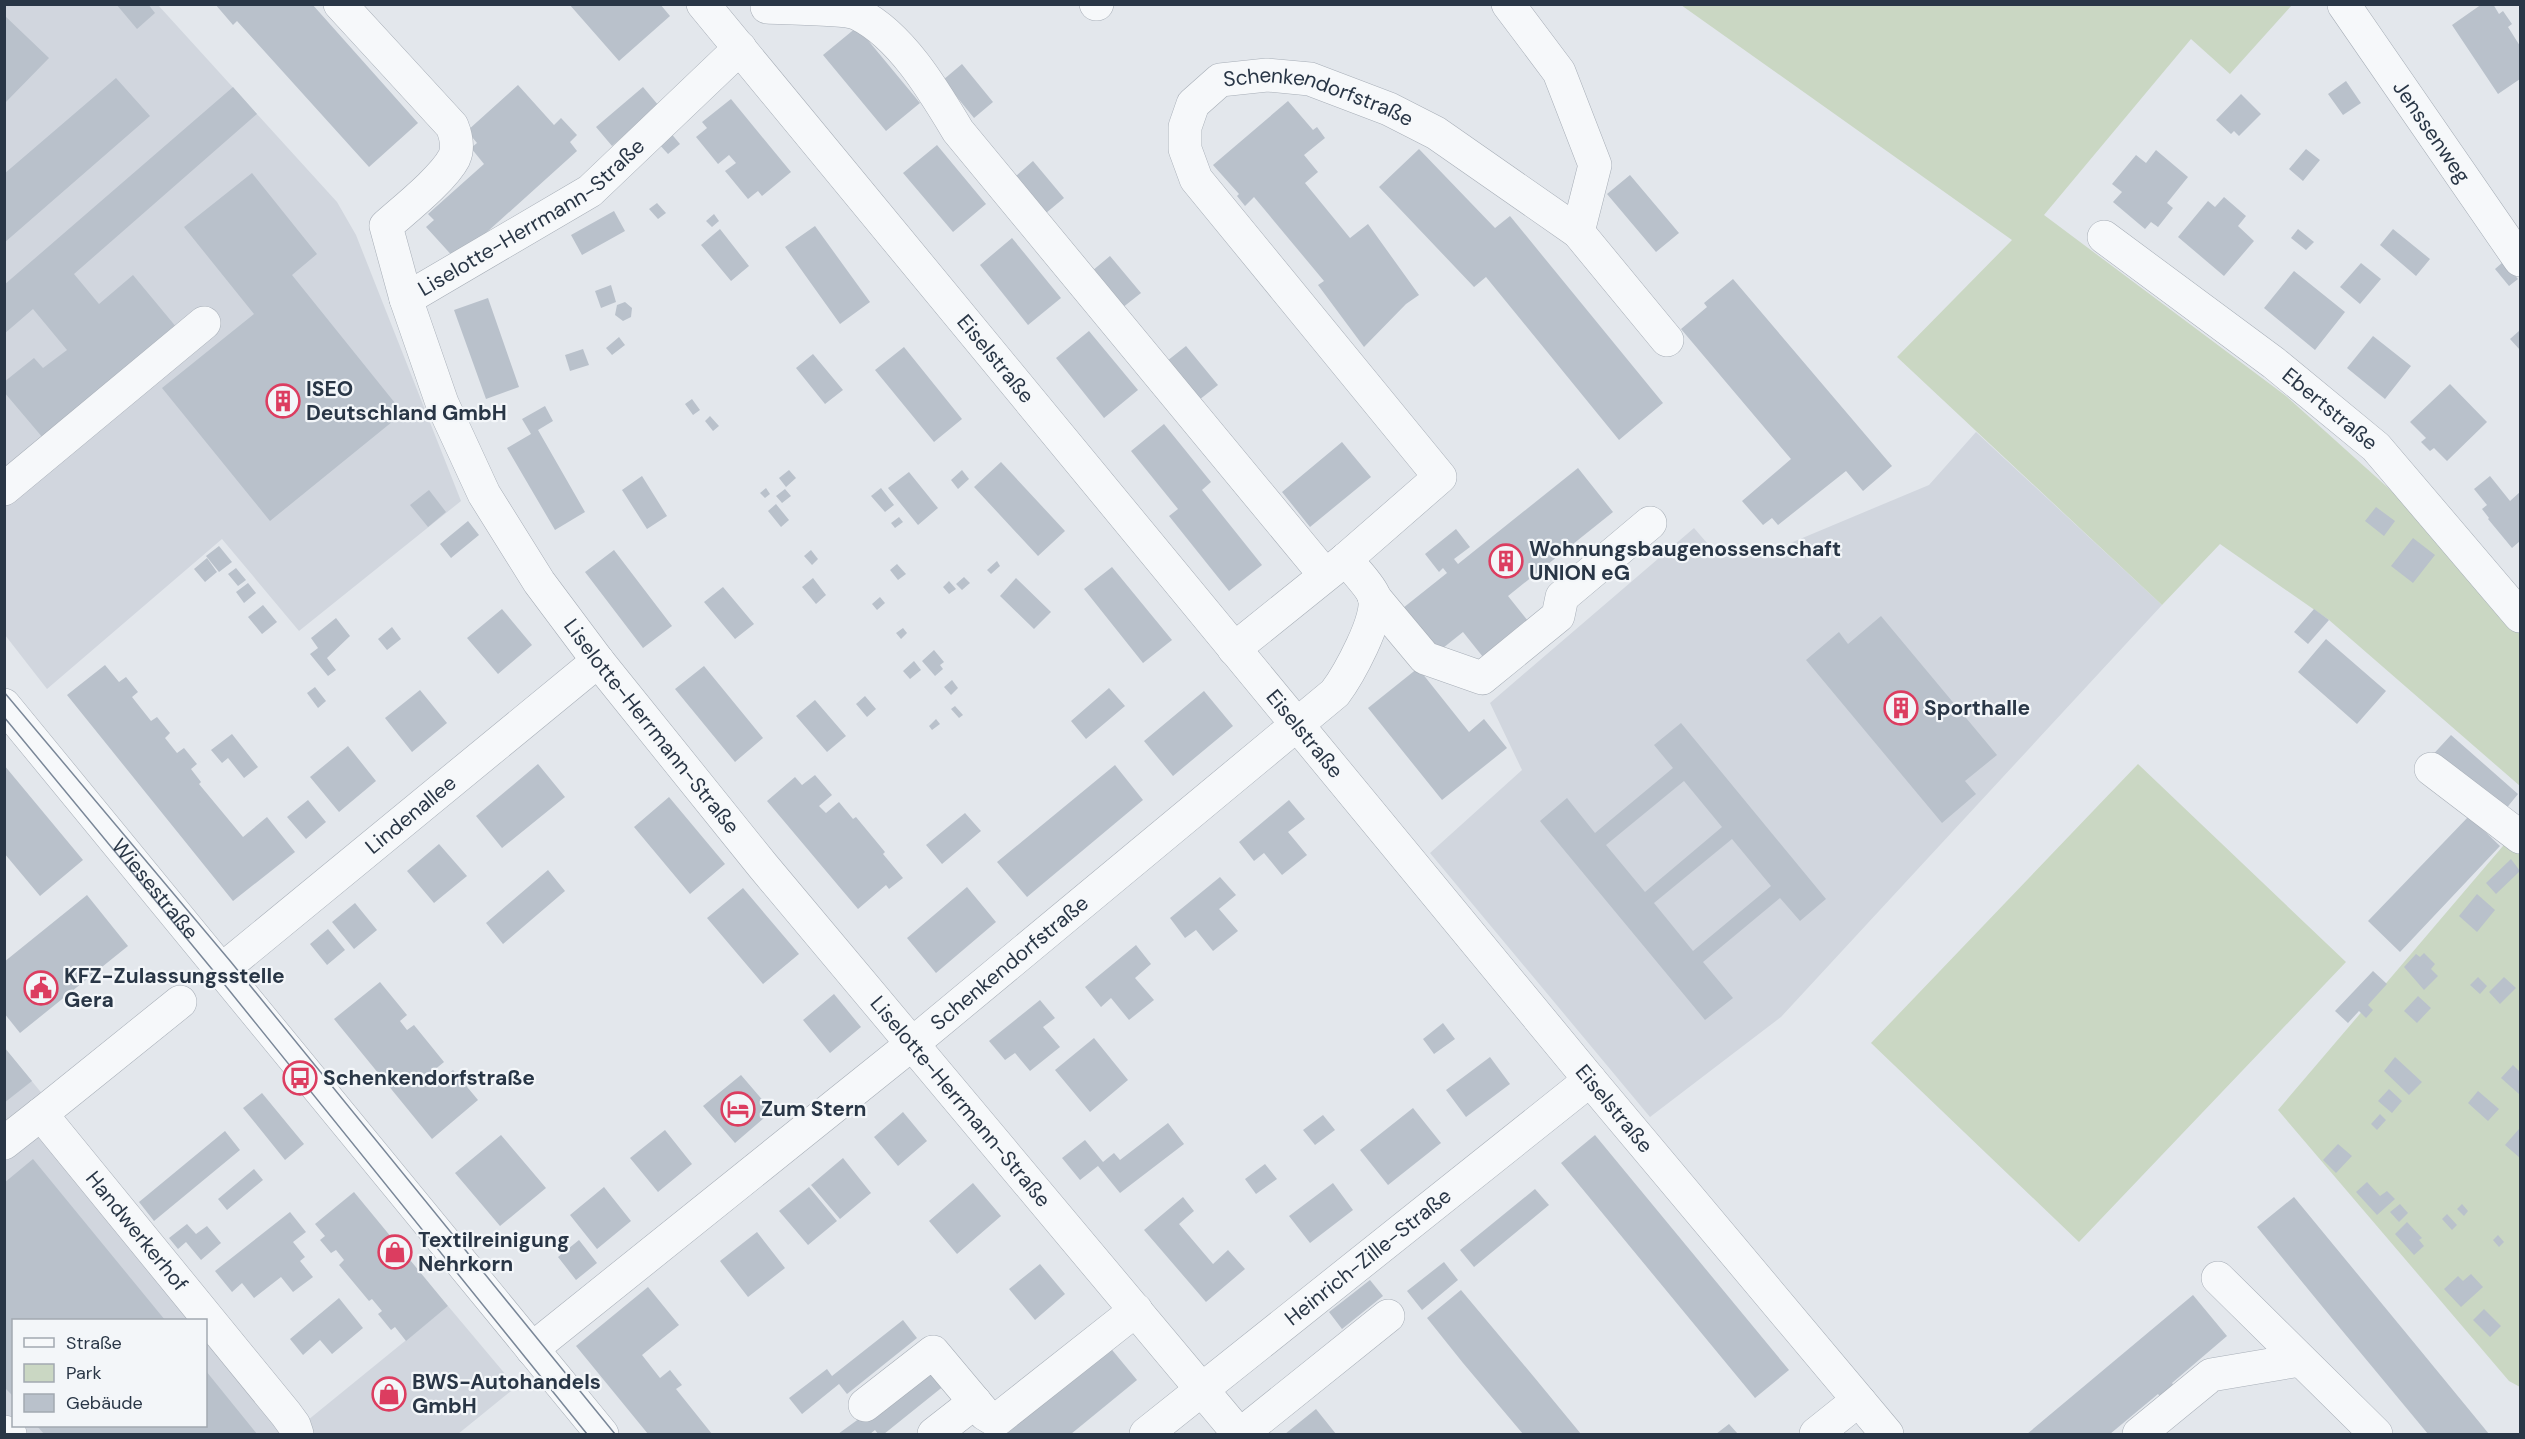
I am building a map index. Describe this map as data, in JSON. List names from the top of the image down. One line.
{"streets":{"street":["Schenkendorfstraße","Jenssenweg","Liselotte-Herrmann-Straße","Eiselstraße","Ebertstraße","Lindenallee","Wiesestraße","Handwerkerhof","Heinrich-Zille-Straße"]},"crossings":[["Schenkendorfstraße","Liselotte-Herrmann-Straße"],["Schenkendorfstraße","Eiselstraße"],["Schenkendorfstraße","Wiesestraße"],["Liselotte-Herrmann-Straße","Eiselstraße"],["Liselotte-Herrmann-Straße","Lindenallee"],["Liselotte-Herrmann-Straße","Heinrich-Zille-Straße"],["Eiselstraße","Heinrich-Zille-Straße"],["Lindenallee","Wiesestraße"]],"places":{"building":["ISEO Deutschland GmbH","Wohnungsbaugenossenschaft UNION eG","Sporthalle"],"public building":["KFZ-Zulassungsstelle Gera"],"bus stop":["Schenkendorfstraße"],"hotel":["Zum Stern"],"shop":["Textilreinigung Nehrkorn","BWS-Autohandels GmbH"]},"legend":["Straße","Park","Gebäude"]}
